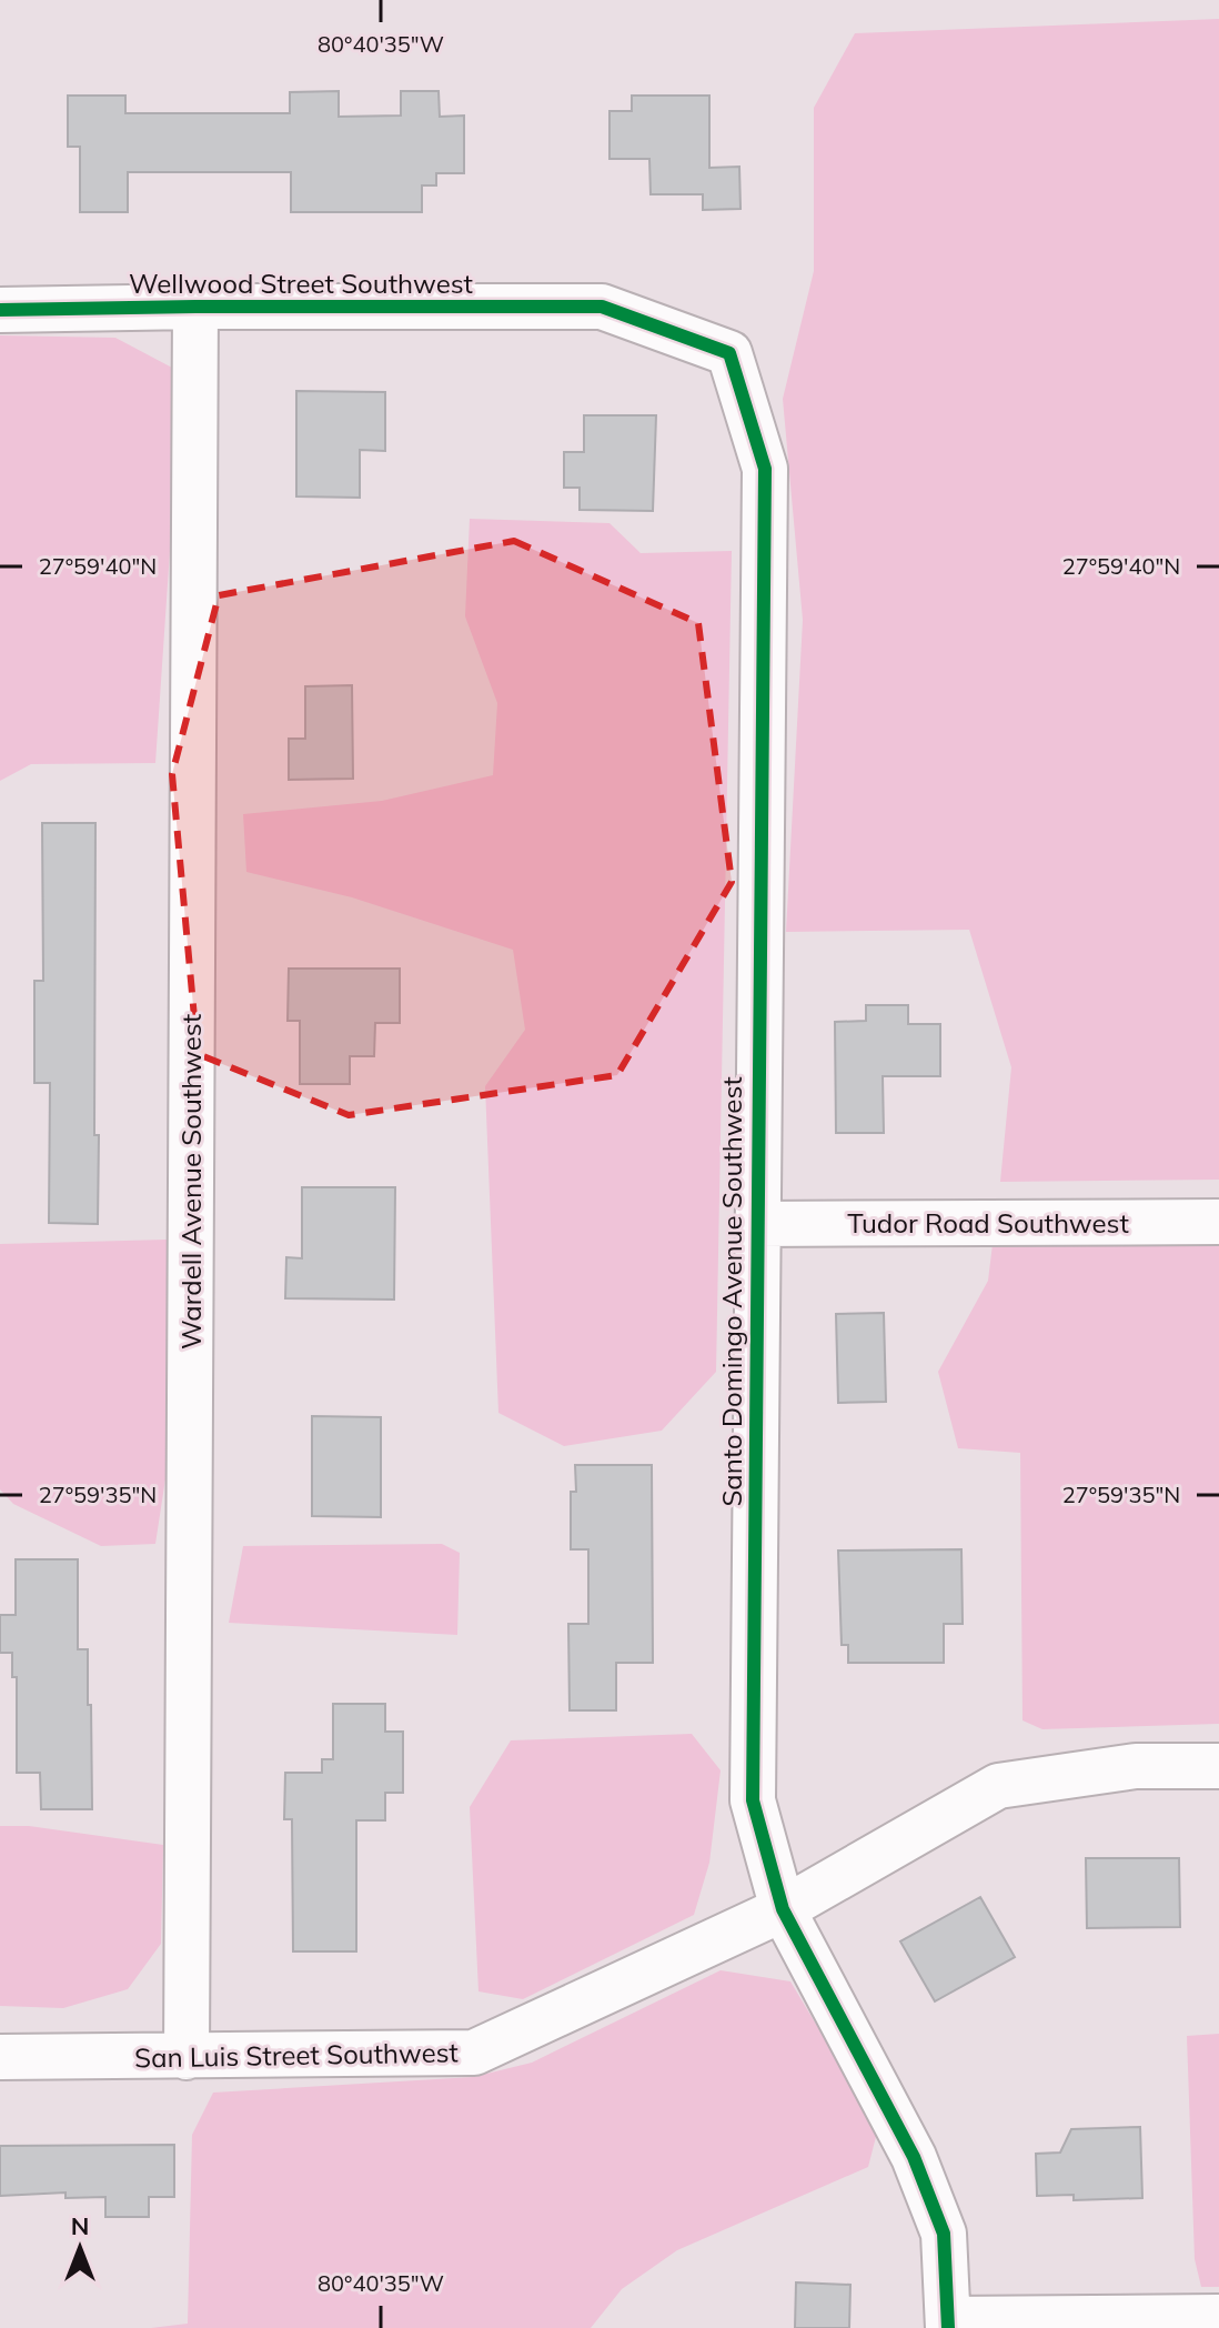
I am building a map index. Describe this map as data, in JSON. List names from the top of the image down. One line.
{"streets":{"street":["Wellwood Street Southwest","Wardell Avenue Southwest","Tudor Road Southwest","Santo Domingo Avenue Southwest","San Luis Street Southwest"]},"crossings":[["Wellwood Street Southwest","Wardell Avenue Southwest"],["Wellwood Street Southwest","Santo Domingo Avenue Southwest"],["Wardell Avenue Southwest","San Luis Street Southwest"],["Tudor Road Southwest","Santo Domingo Avenue Southwest"],["Santo Domingo Avenue Southwest","San Luis Street Southwest"]],"north":"top","coordinates":["80°40'35\"W","27°59'40\"N","27°59'35\"N"]}
